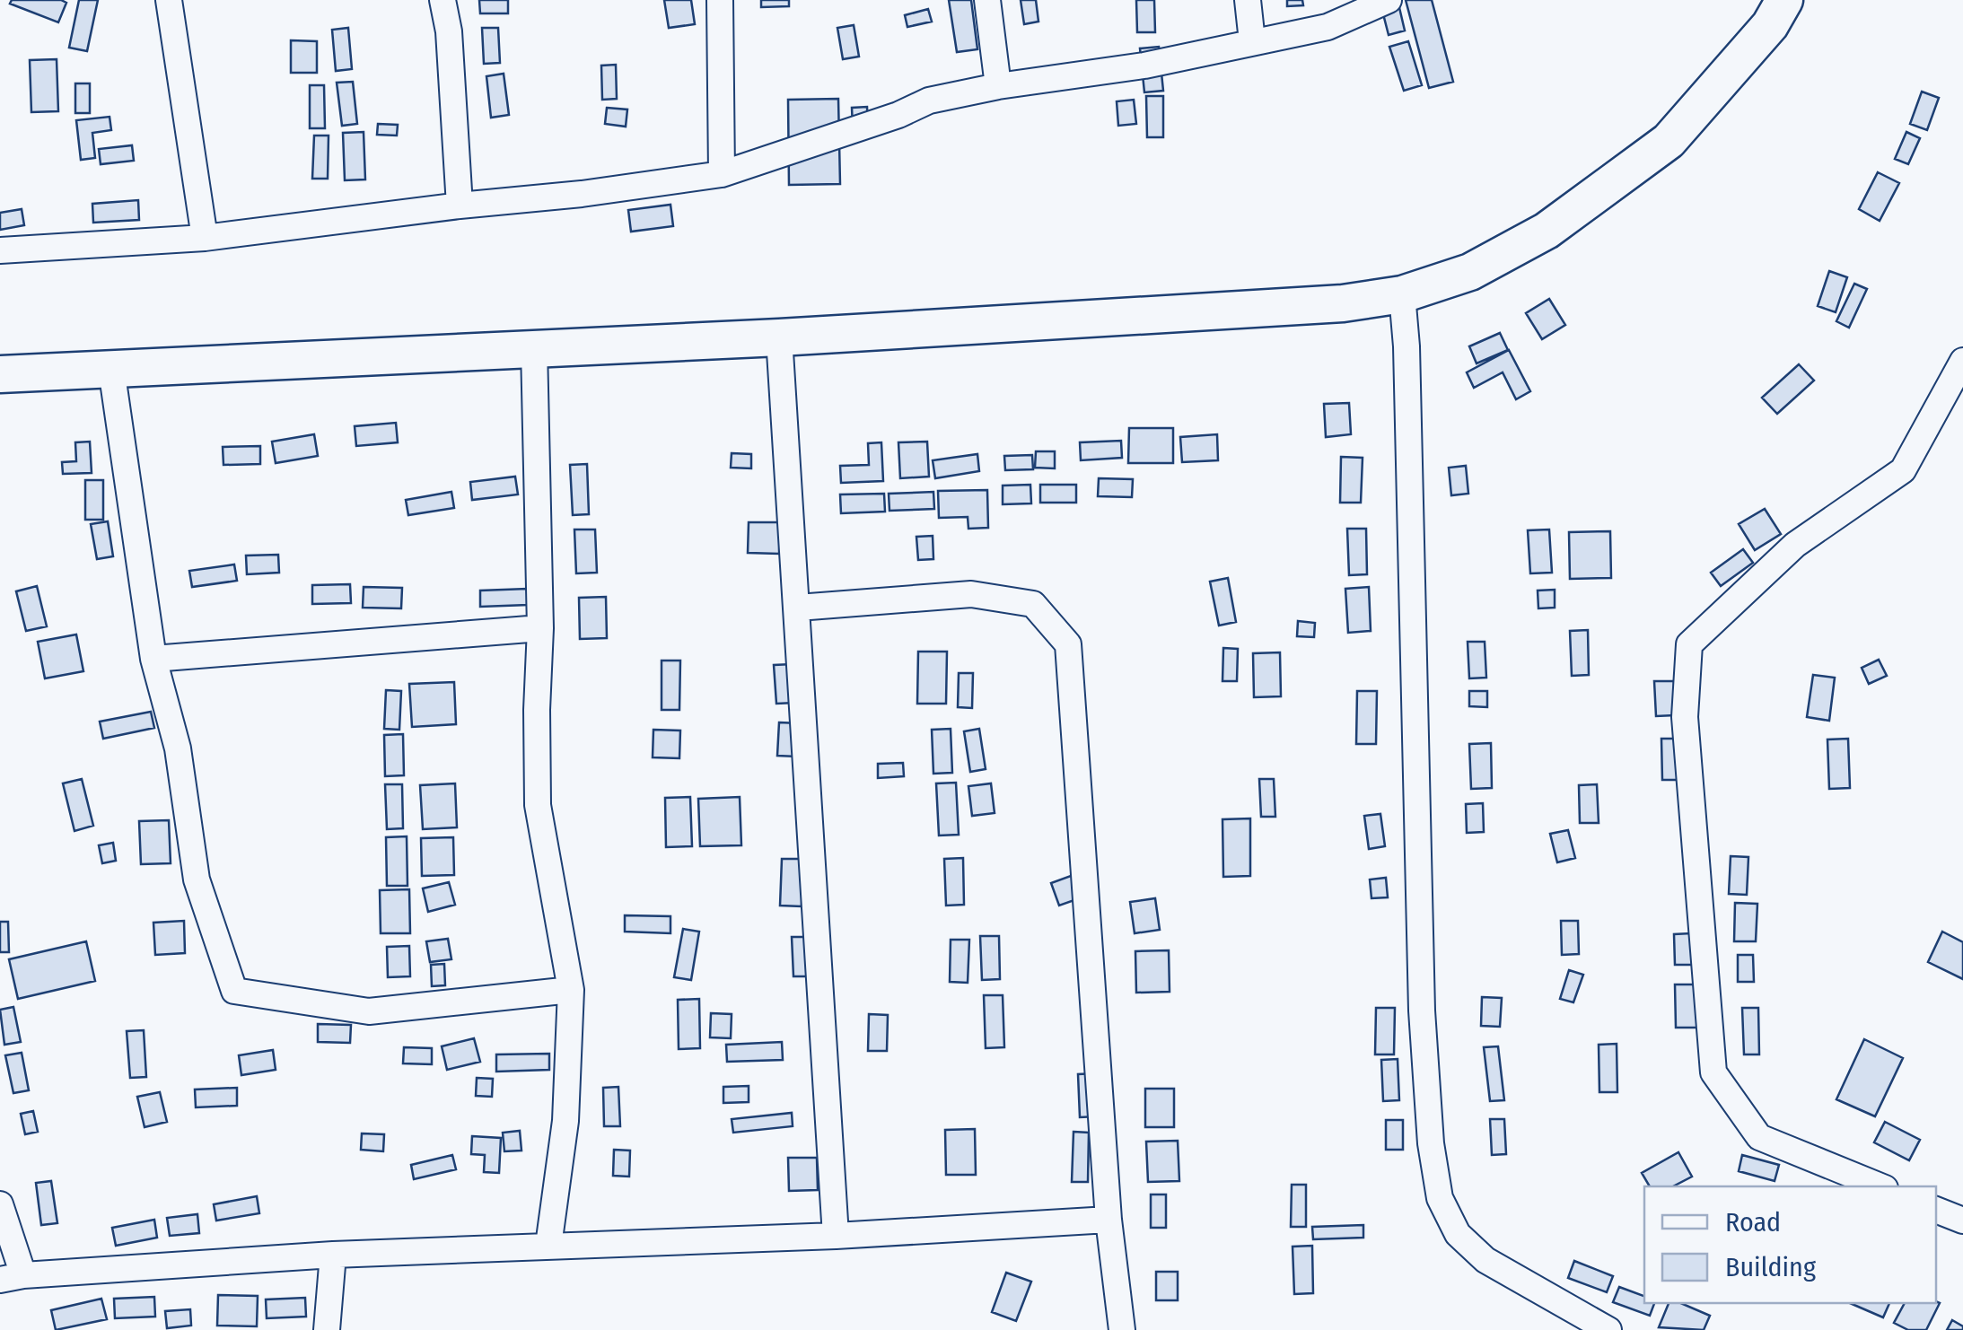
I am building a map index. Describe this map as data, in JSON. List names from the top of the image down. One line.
{"legend":["Road","Building"]}
